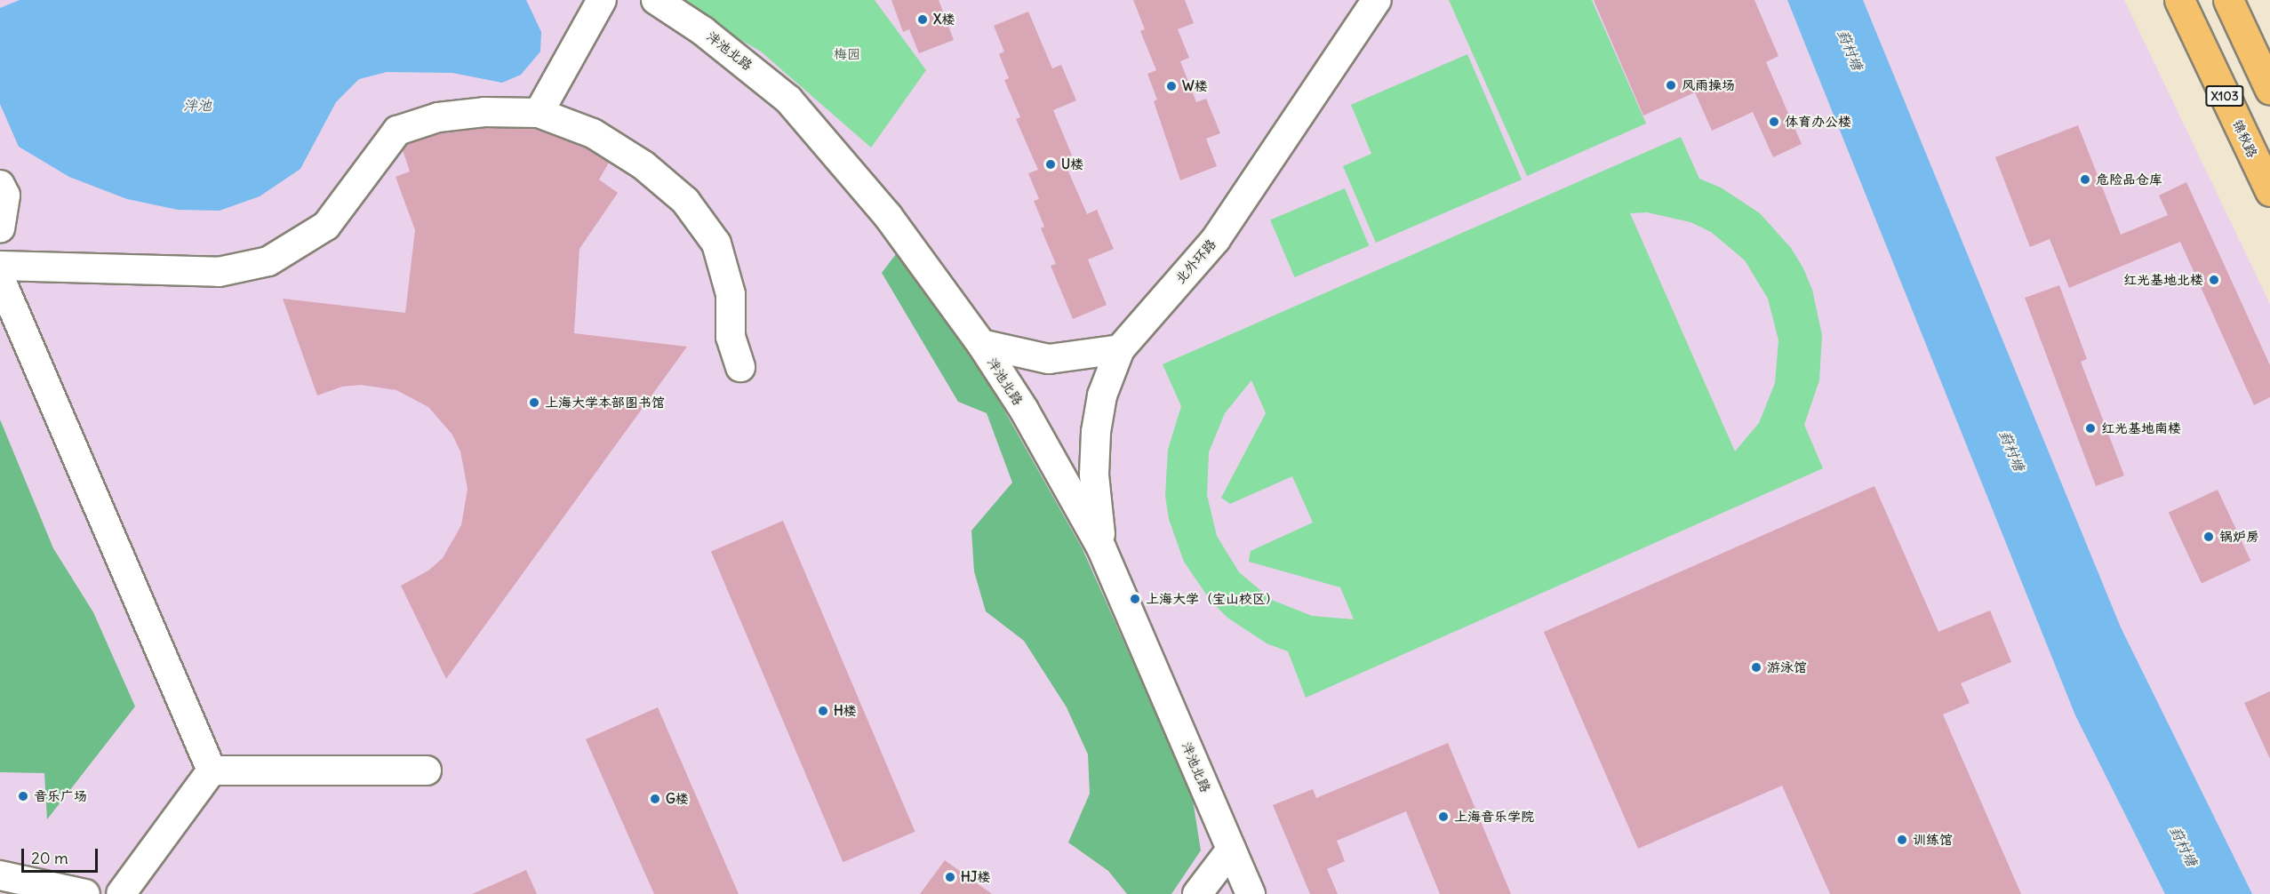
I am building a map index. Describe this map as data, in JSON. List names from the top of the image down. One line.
{"streets":{"main road":["X103","锦秋路"],"street":["泮池北路","北外环路"]},"crossings":[["泮池北路","北外环路"]],"water":["葑村塘","泮池"],"parks":["梅园"],"places":["X楼","风雨操场","W楼","体育办公楼","U楼","危险品仓库","红光基地北楼","上海大学本部图书馆","红光基地南楼","锅炉房","上海大学（宝山校区）","游泳馆","H楼","音乐广场","G楼","上海音乐学院","训练馆","HJ楼"],"scale_bar":"20 m"}
